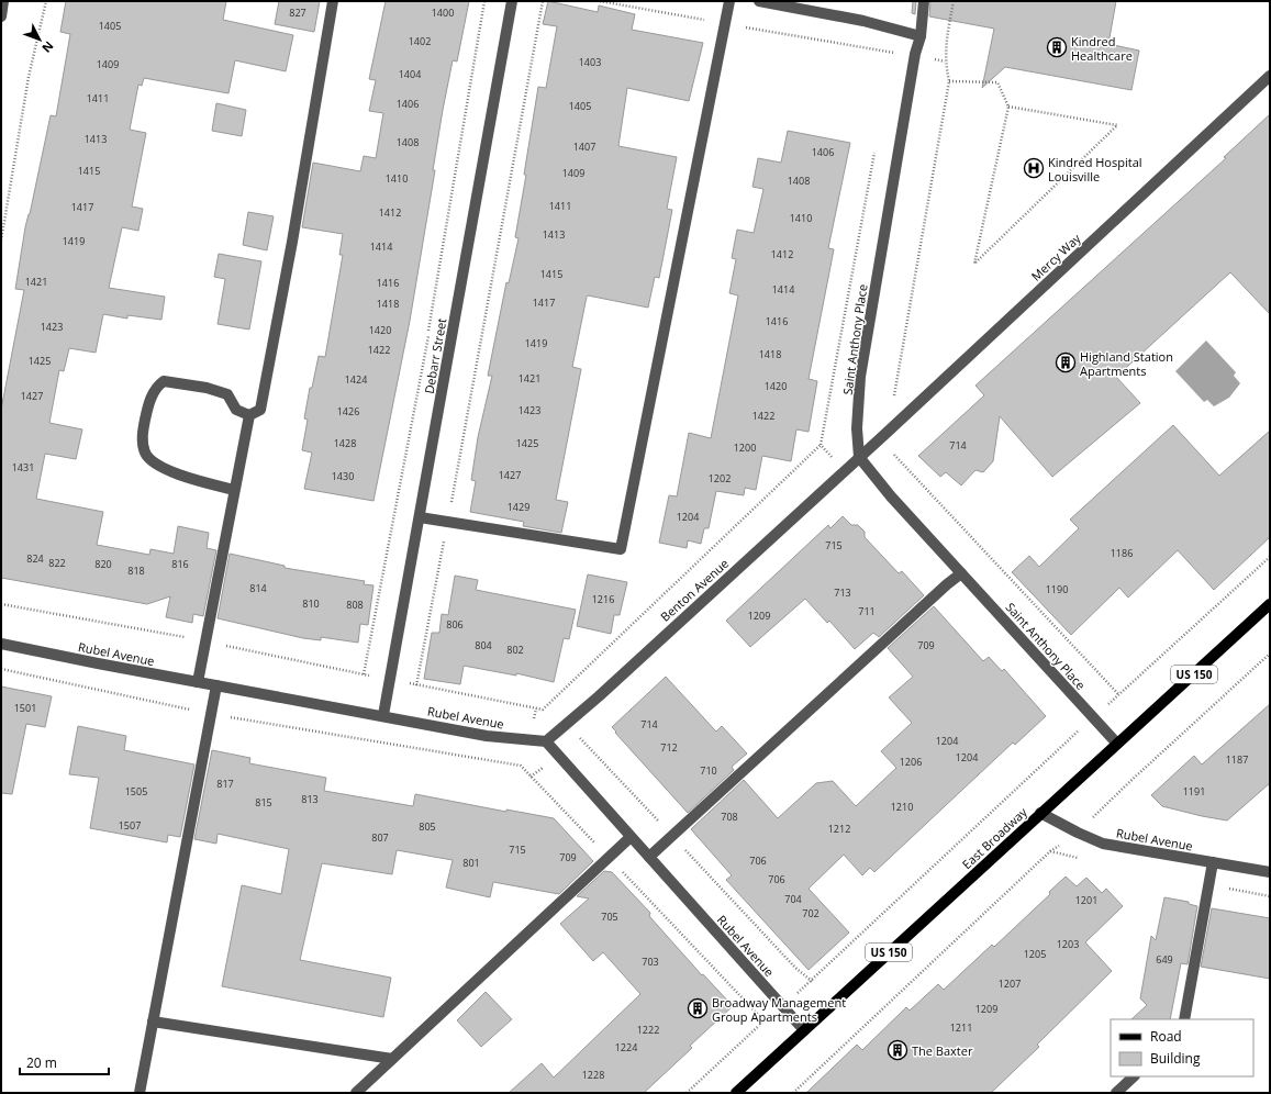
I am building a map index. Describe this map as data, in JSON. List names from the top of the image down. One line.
{"streets":{"main road":["US 150","East Broadway"],"street":["Mercy Way","Saint Anthony Place","Debarr Street","Benton Avenue","Rubel Avenue"]},"crossings":[["Mercy Way","Saint Anthony Place"],["Mercy Way","Benton Avenue"],["Saint Anthony Place","Benton Avenue"],["Saint Anthony Place","East Broadway"],["Debarr Street","Rubel Avenue"],["Benton Avenue","Rubel Avenue"],["Rubel Avenue","East Broadway"]],"places":{"building":["Kindred Healthcare","Highland Station Apartments","Broadway Management Group Apartments","The Baxter"],"hospital":["Kindred Hospital Louisville"]},"house_numbers":["827","1400","1405","1402","1403","1409","1404","1411","1406","1405","1413","1408","1407","1406","1415","1409","1410","1408","1411","1417","1412","1410","1413","1419","1414","1412","1415","1421","1416","1414","1417","1418","1416","1423","1420","1419","1422","1418","1425","1421","1424","1420","1427","1423","1426","1422","1428","1425","714","1200","1431","1427","1430","1202","1429","1204","715","1186","824","822","820","816","818","814","1190","713","1216","810","808","711","1209","806","804","709","802","1501","714","1204","712","1204","1187","1206","710","817","1505","1191","813","815","1210","708","1507","805","1212","807","715","709","706","801","706","704","1201","702","705","1203","1205","649","703","1207","1209","1211","1222","1224","1228"],"legend":["Road","Building"],"scale_bar":"20 m","north":"bottom right"}
